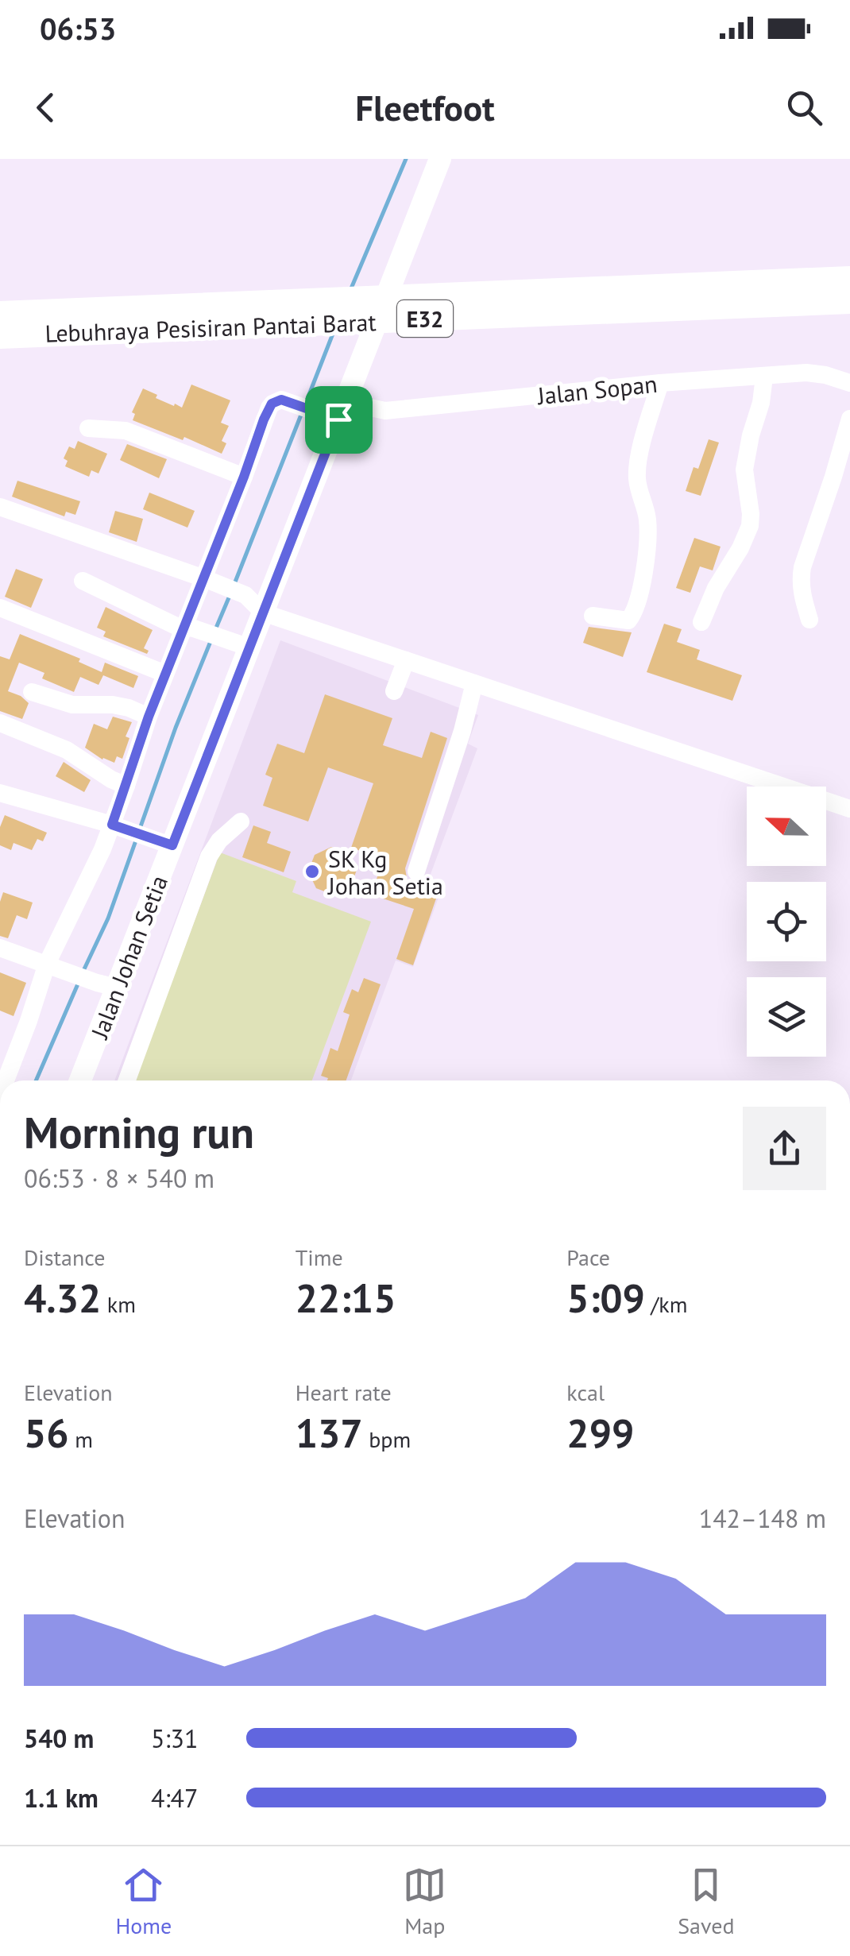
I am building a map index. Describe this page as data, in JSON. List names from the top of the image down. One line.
{"streets":{"highway":["E32","Lebuhraya Pesisiran Pantai Barat"],"main road":["Jalan Johan Setia"],"street":["Jalan Sopan"]},"crossings":[["Jalan Sopan","Jalan Johan Setia"]],"places":["SK Kg Johan Setia"],"north":"left","page":{"status":"06:53","header":"Fleetfoot","heading":["Morning run","06:53 · 8 × 540 m"],"stats":[["Distance","4.32 km"],["Time","22:15"],["Pace","5:09 /km"],["Elevation","56 m"],["Heart rate","137 bpm"],["kcal","299"]],"chart":["Elevation","142–148 m"],"list":[{"name":"540 m","note":"5:31"},{"name":"1.1 km","note":"4:47"}],"tabs":["Home","Map","Saved"]}}
